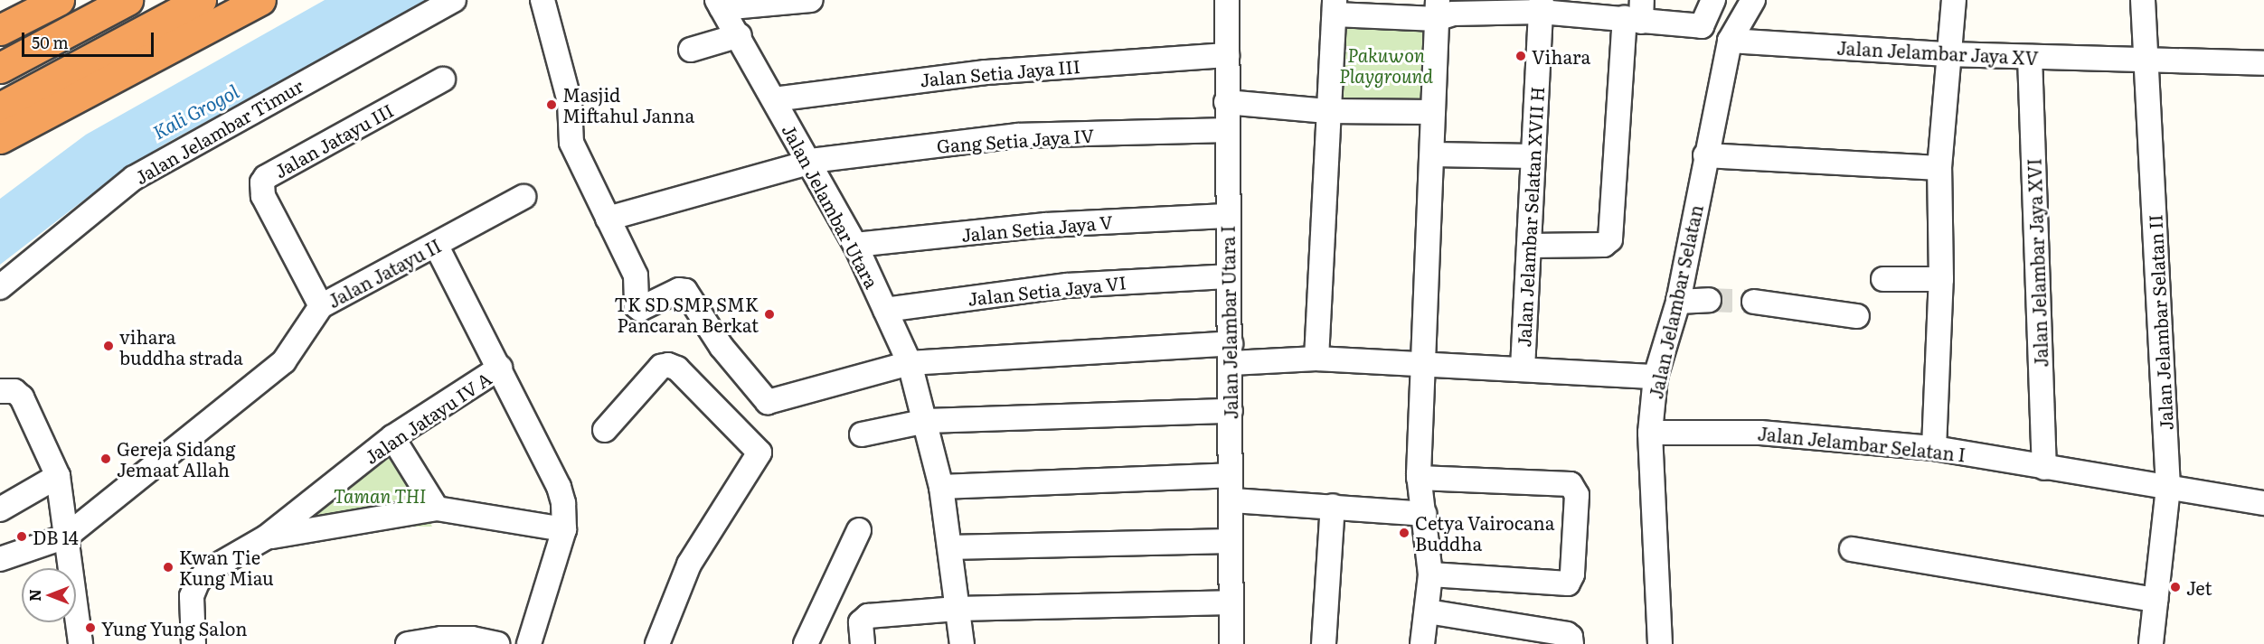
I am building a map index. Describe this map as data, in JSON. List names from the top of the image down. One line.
{"streets":{"street":["Jalan Jelambar Jaya XV","Jalan Setia Jaya III","Jalan Jelambar Timur","Jalan Jatayu III","Gang Setia Jaya IV","Jalan Jelambar Utara","Jalan Jelambar Selatan XVII H","Jalan Setia Jaya V","Jalan Jelambar Jaya XVI","Jalan Jatayu II","Jalan Setia Jaya VI","Jalan Jelambar Selatan","Jalan Jelambar Utara I","Jalan Jelambar Selatan II","Jalan Jatayu IV A","Jalan Jelambar Selatan I"]},"crossings":[["Jalan Jelambar Jaya XV","Jalan Jelambar Jaya XVI"],["Jalan Jelambar Jaya XV","Jalan Jelambar Selatan"],["Jalan Jelambar Jaya XV","Jalan Jelambar Selatan II"],["Jalan Setia Jaya III","Jalan Jelambar Utara"],["Jalan Setia Jaya III","Jalan Jelambar Utara I"],["Jalan Jatayu III","Jalan Jatayu II"],["Gang Setia Jaya IV","Jalan Jelambar Utara"],["Gang Setia Jaya IV","Jalan Jelambar Utara I"],["Jalan Jelambar Utara","Jalan Setia Jaya V"],["Jalan Jelambar Utara","Jalan Setia Jaya VI"],["Jalan Setia Jaya V","Jalan Jelambar Utara I"],["Jalan Jelambar Jaya XVI","Jalan Jelambar Selatan I"],["Jalan Setia Jaya VI","Jalan Jelambar Utara I"],["Jalan Jelambar Selatan","Jalan Jelambar Selatan I"],["Jalan Jelambar Selatan II","Jalan Jelambar Selatan I"]],"water":["Kali Grogol"],"parks":["Pakuwon Playground","Taman THI"],"places":["Vihara","Masjid Miftahul Janna","TK SD SMP SMK Pancaran Berkat","vihara buddha strada","Gereja Sidang Jemaat Allah","Cetya Vairocana Buddha","DB 14","Kwan Tie Kung Miau","Jet","Yung Yung Salon"],"scale_bar":"50 m","north":"left"}
